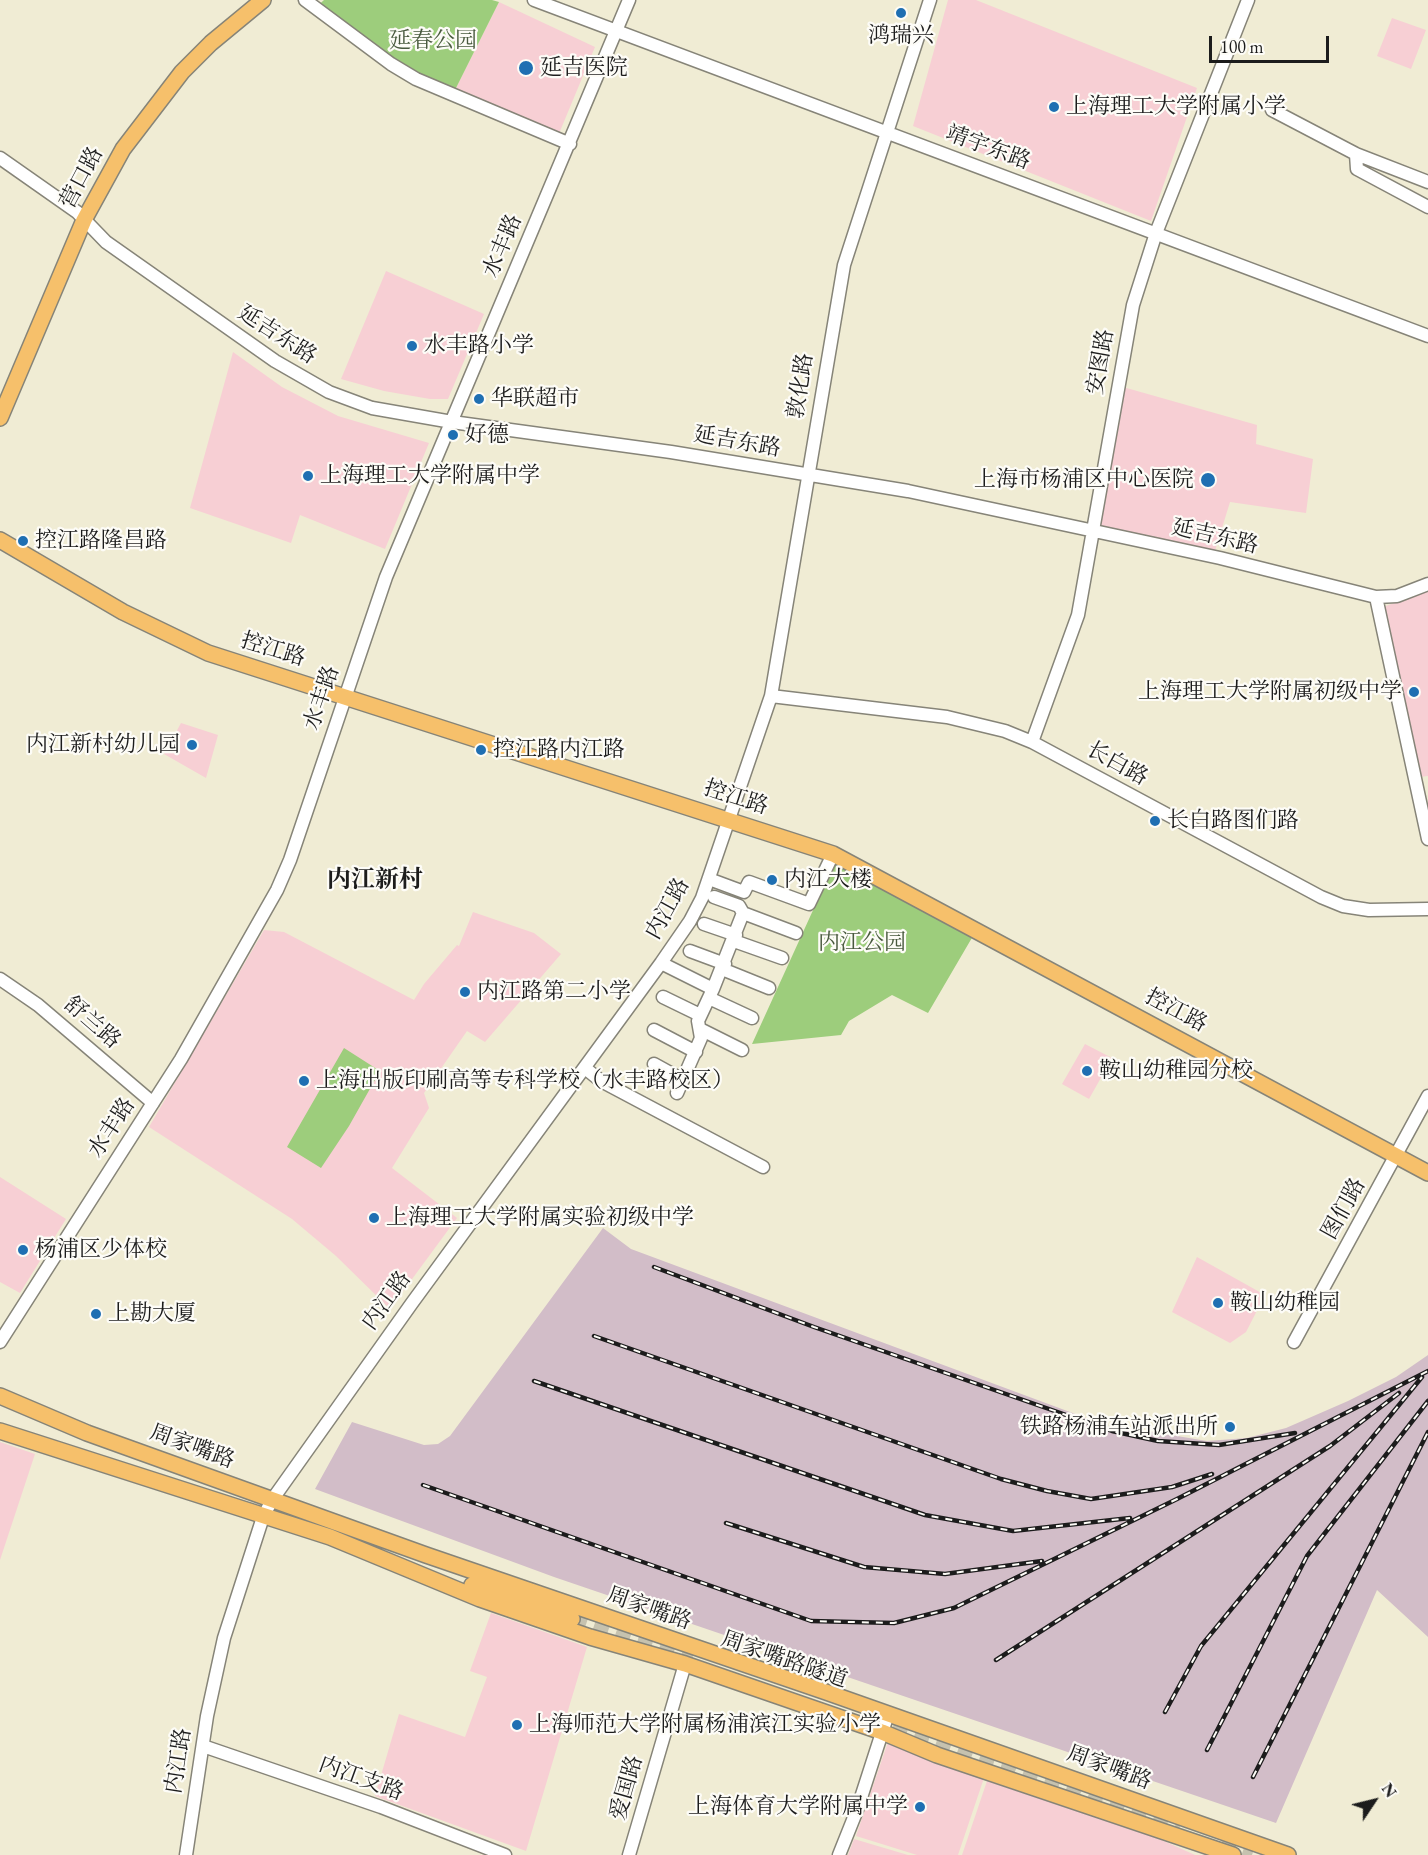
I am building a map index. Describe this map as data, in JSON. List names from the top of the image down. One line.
{"streets":{"main road":["营口路","控江路","周家嘴路","周家嘴路隧道"],"street":["靖宇东路","水丰路","延吉东路","安图路","敦化路","长白路","内江路","舒兰路","图们路","内江支路","爱国路"]},"crossings":[["靖宇东路","水丰路"],["靖宇东路","安图路"],["靖宇东路","敦化路"],["营口路","延吉东路"],["水丰路","延吉东路"],["水丰路","控江路"],["水丰路","舒兰路"],["延吉东路","安图路"],["延吉东路","敦化路"],["安图路","长白路"],["敦化路","控江路"],["敦化路","长白路"],["敦化路","内江路"],["控江路","内江路"],["控江路","图们路"],["内江路","周家嘴路"],["内江路","内江支路"],["周家嘴路","周家嘴路隧道"],["周家嘴路","爱国路"]],"districts":["内江新村"],"parks":["延春公园","内江公园"],"places":["鸿瑞兴","延吉医院","上海理工大学附属小学","水丰路小学","华联超市","好德","上海理工大学附属中学","上海市杨浦区中心医院","控江路隆昌路","上海理工大学附属初级中学","内江新村幼儿园","控江路内江路","长白路图们路","内江大楼","内江路第二小学","鞍山幼稚园分校","上海出版印刷高等专科学校（水丰路校区）","上海理工大学附属实验初级中学","杨浦区少体校","鞍山幼稚园","上勘大厦","铁路杨浦车站派出所","上海师范大学附属杨浦滨江实验小学","上海体育大学附属中学"],"scale_bar":"100 m","north":"top right"}
